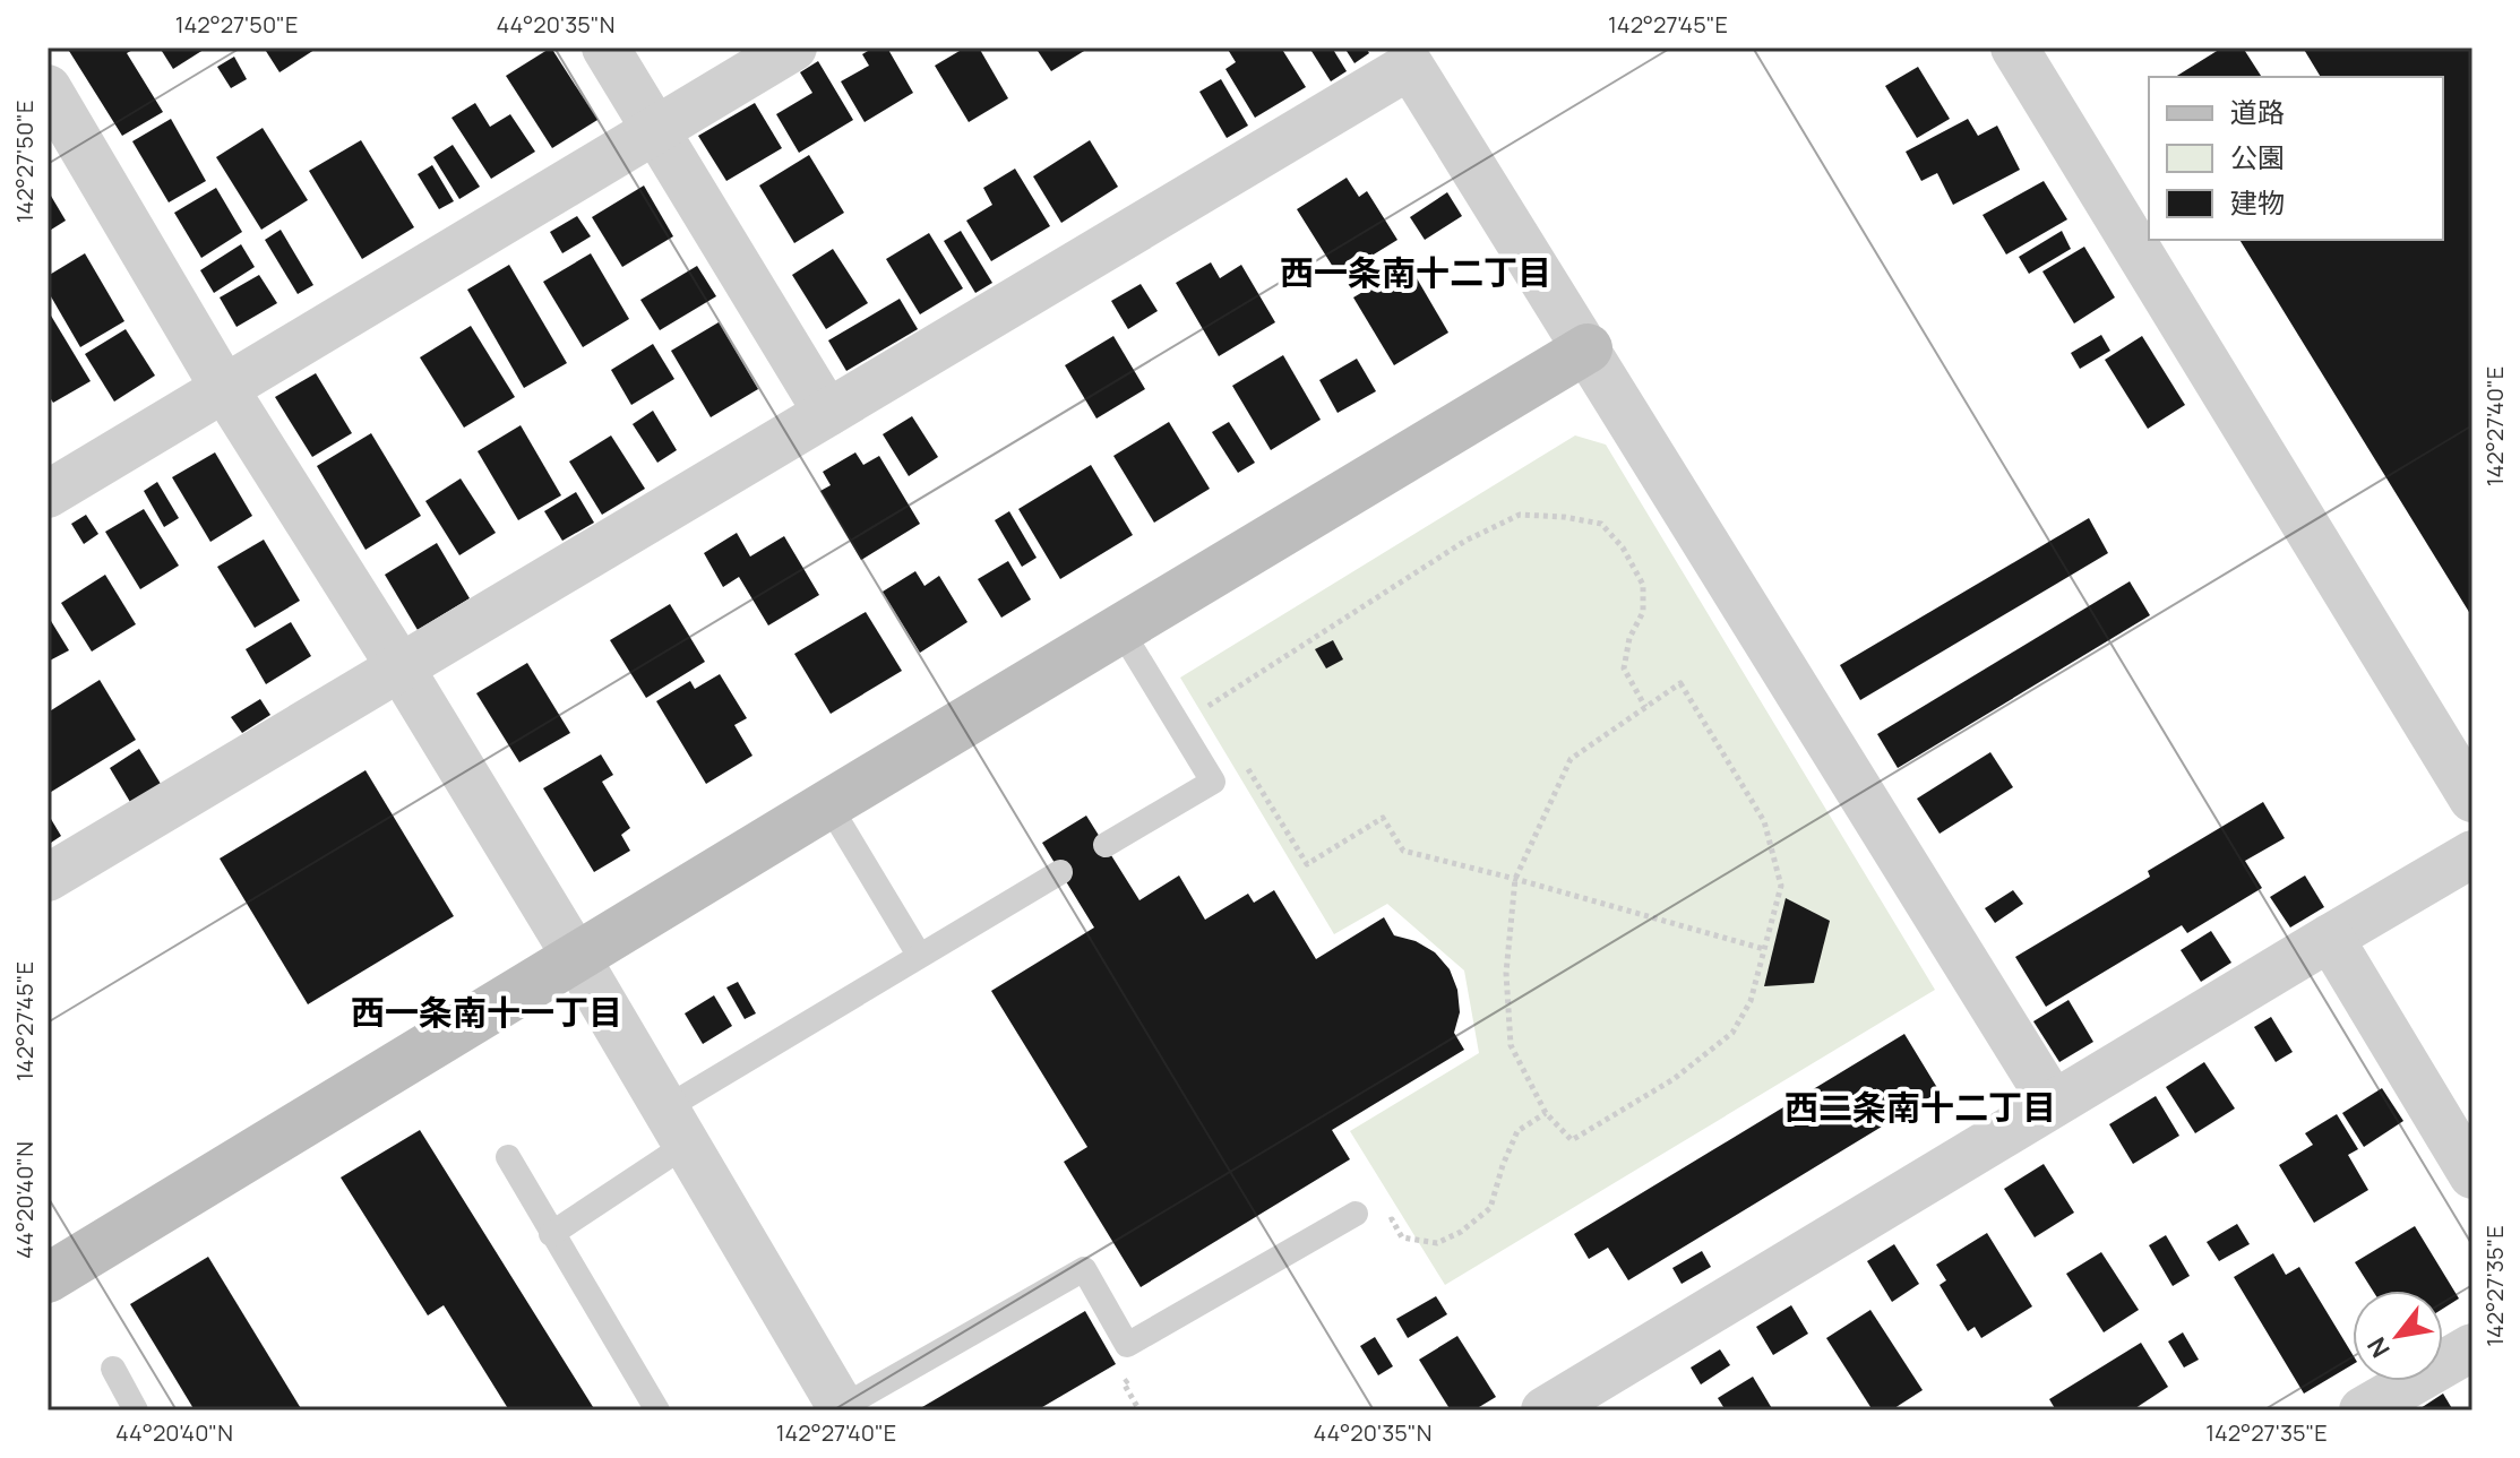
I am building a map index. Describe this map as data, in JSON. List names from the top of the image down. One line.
{"districts":["西一条南十二丁目","西一条南十一丁目","西二条南十二丁目"],"legend":["道路","公園","建物"],"north":"bottom left","coordinates":["142°27'50\"E","44°20'35\"N","142°27'45\"E","142°27'40\"E","44°20'40\"N","142°27'35\"E"]}
